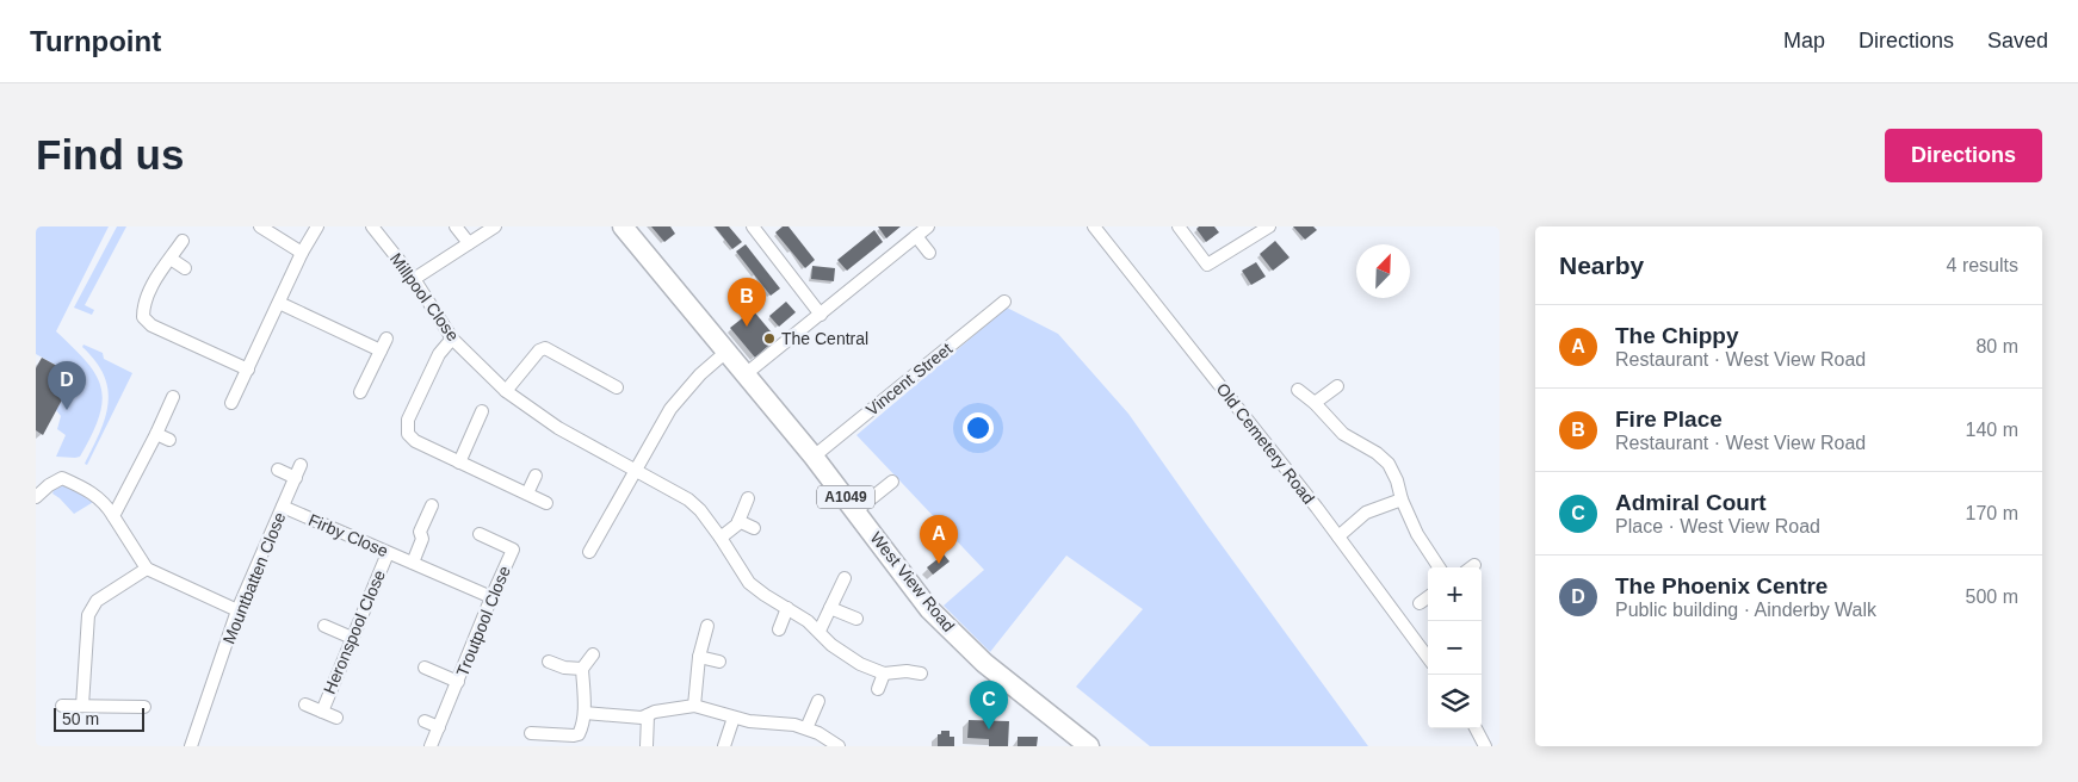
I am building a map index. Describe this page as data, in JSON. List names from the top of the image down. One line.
{"streets":{"main road":["A1049","West View Road"],"street":["Millpool Close","Vincent Street","Old Cemetery Road","Firby Close","Mountbatten Close","Troutpool Close","Heronspool Close"]},"crossings":[["Vincent Street","West View Road"],["Firby Close","Mountbatten Close"],["Firby Close","Troutpool Close"],["Firby Close","Heronspool Close"]],"places":["The Central"],"scale_bar":"50 m","north":"top right","page":{"header":"Turnpoint","nav":["Map","Directions","Saved"],"buttons":"Directions","title":"Find us","heading":["Nearby","4 results"],"pins":["B","D","A","C"],"list":[{"mark":"A","name":"The Chippy","note":"Restaurant · West View Road","value":"80 m"},{"mark":"B","name":"Fire Place","note":"Restaurant · West View Road","value":"140 m"},{"mark":"C","name":"Admiral Court","note":"Place · West View Road","value":"170 m"},{"mark":"D","name":"The Phoenix Centre","note":"Public building · Ainderby Walk","value":"500 m"}],"map_buttons":["+","−"],"scale":"50 m"}}
